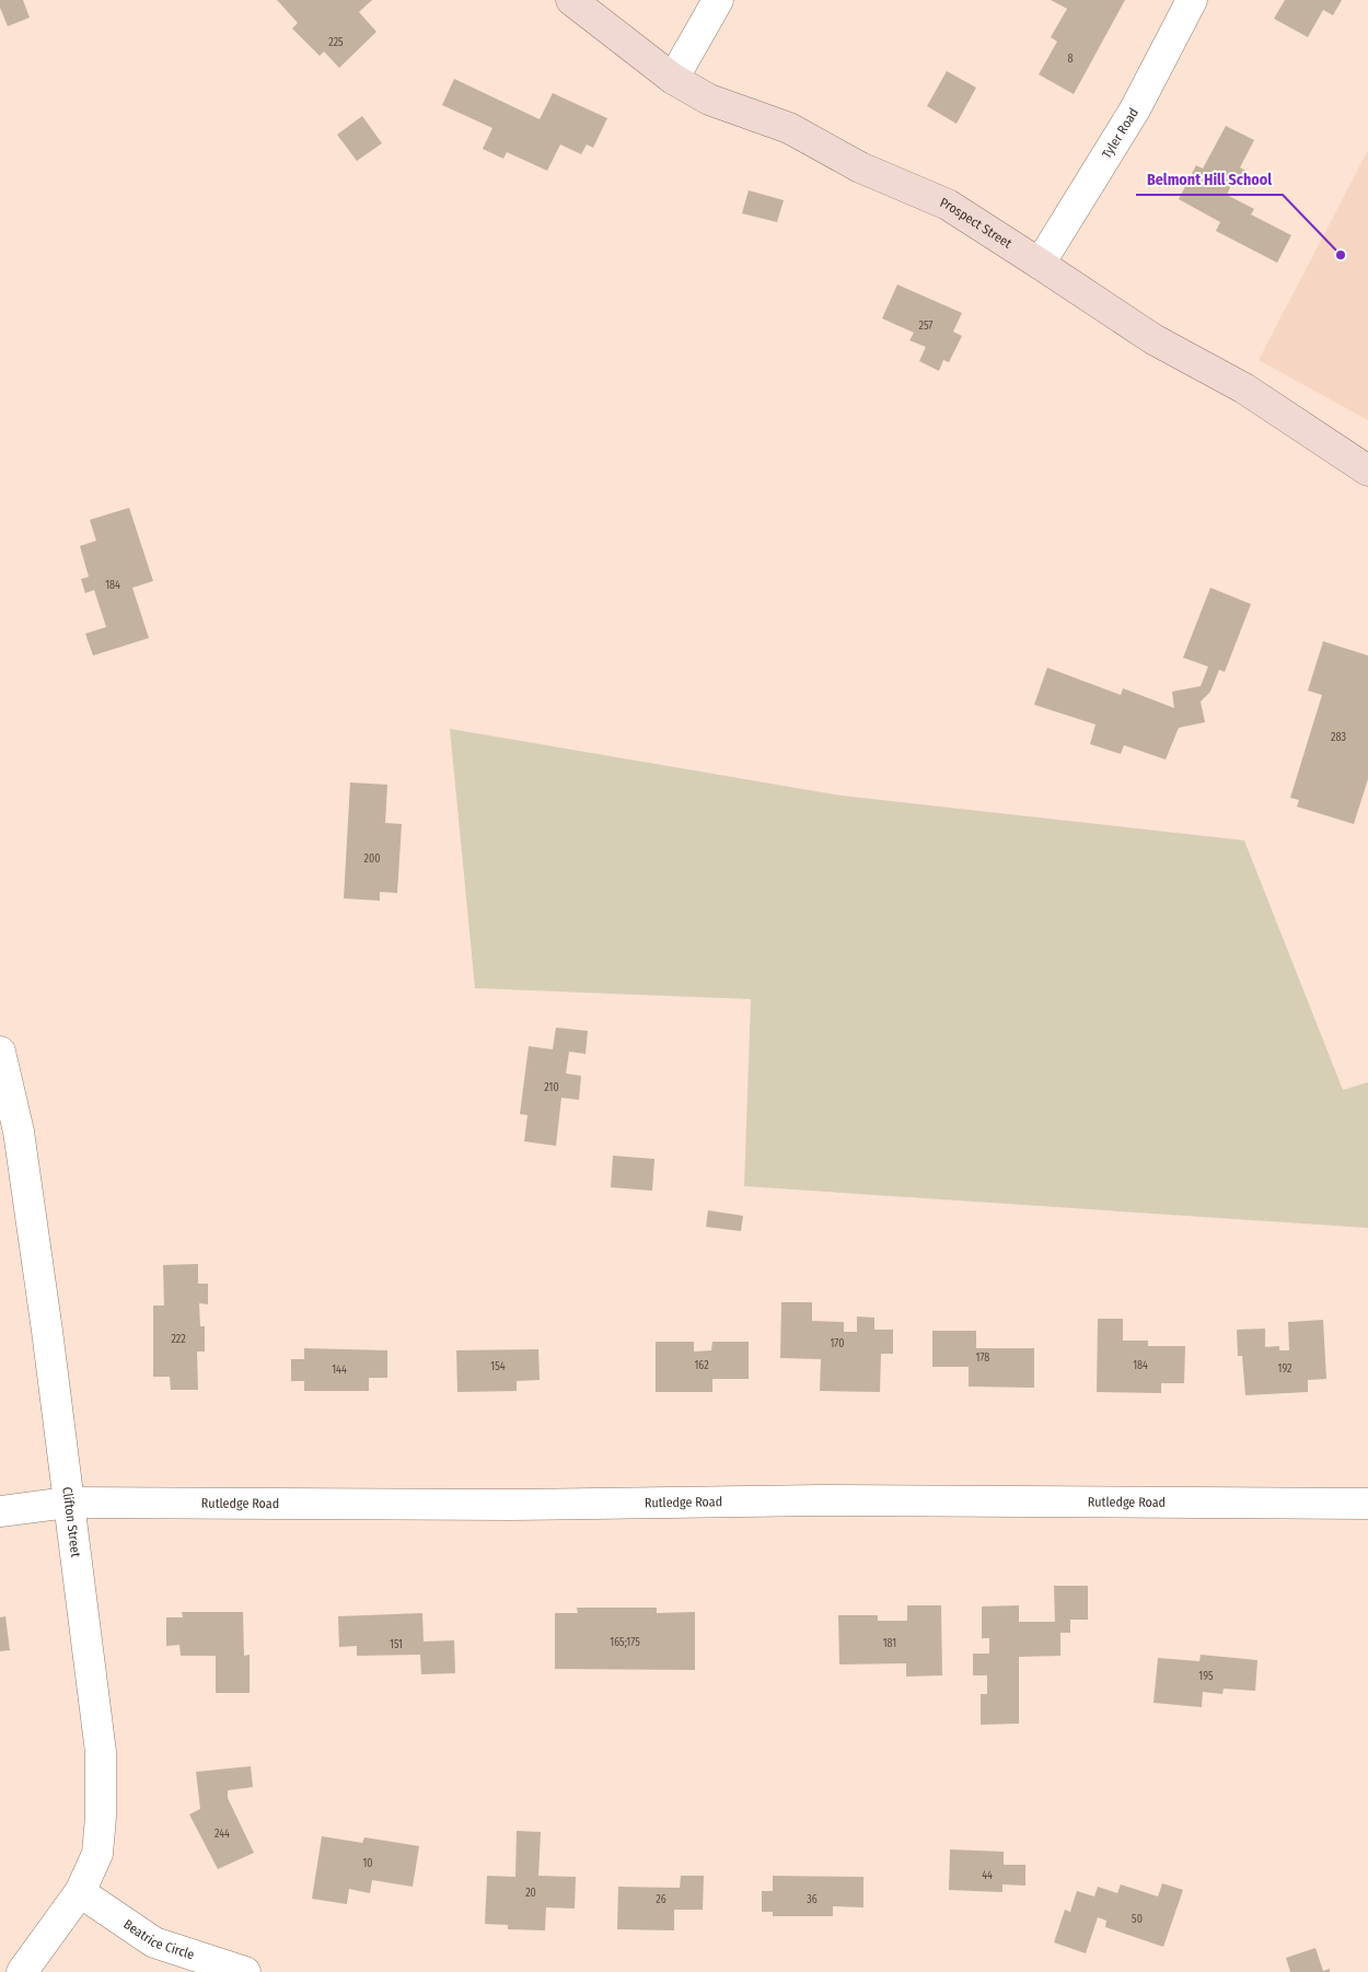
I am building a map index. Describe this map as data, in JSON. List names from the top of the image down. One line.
{"streets":{"main road":["Prospect Street"],"street":["Tyler Road","Rutledge Road","Clifton Street","Beatrice Circle"]},"crossings":[["Tyler Road","Prospect Street"],["Rutledge Road","Clifton Street"],["Clifton Street","Beatrice Circle"]],"places":["Belmont Hill School"],"house_numbers":["225","8","257","184","283","200","210","222","170","178","162","184","154","192","144","165;175","181","151","195","244","10","44","20","26","36","50"]}
